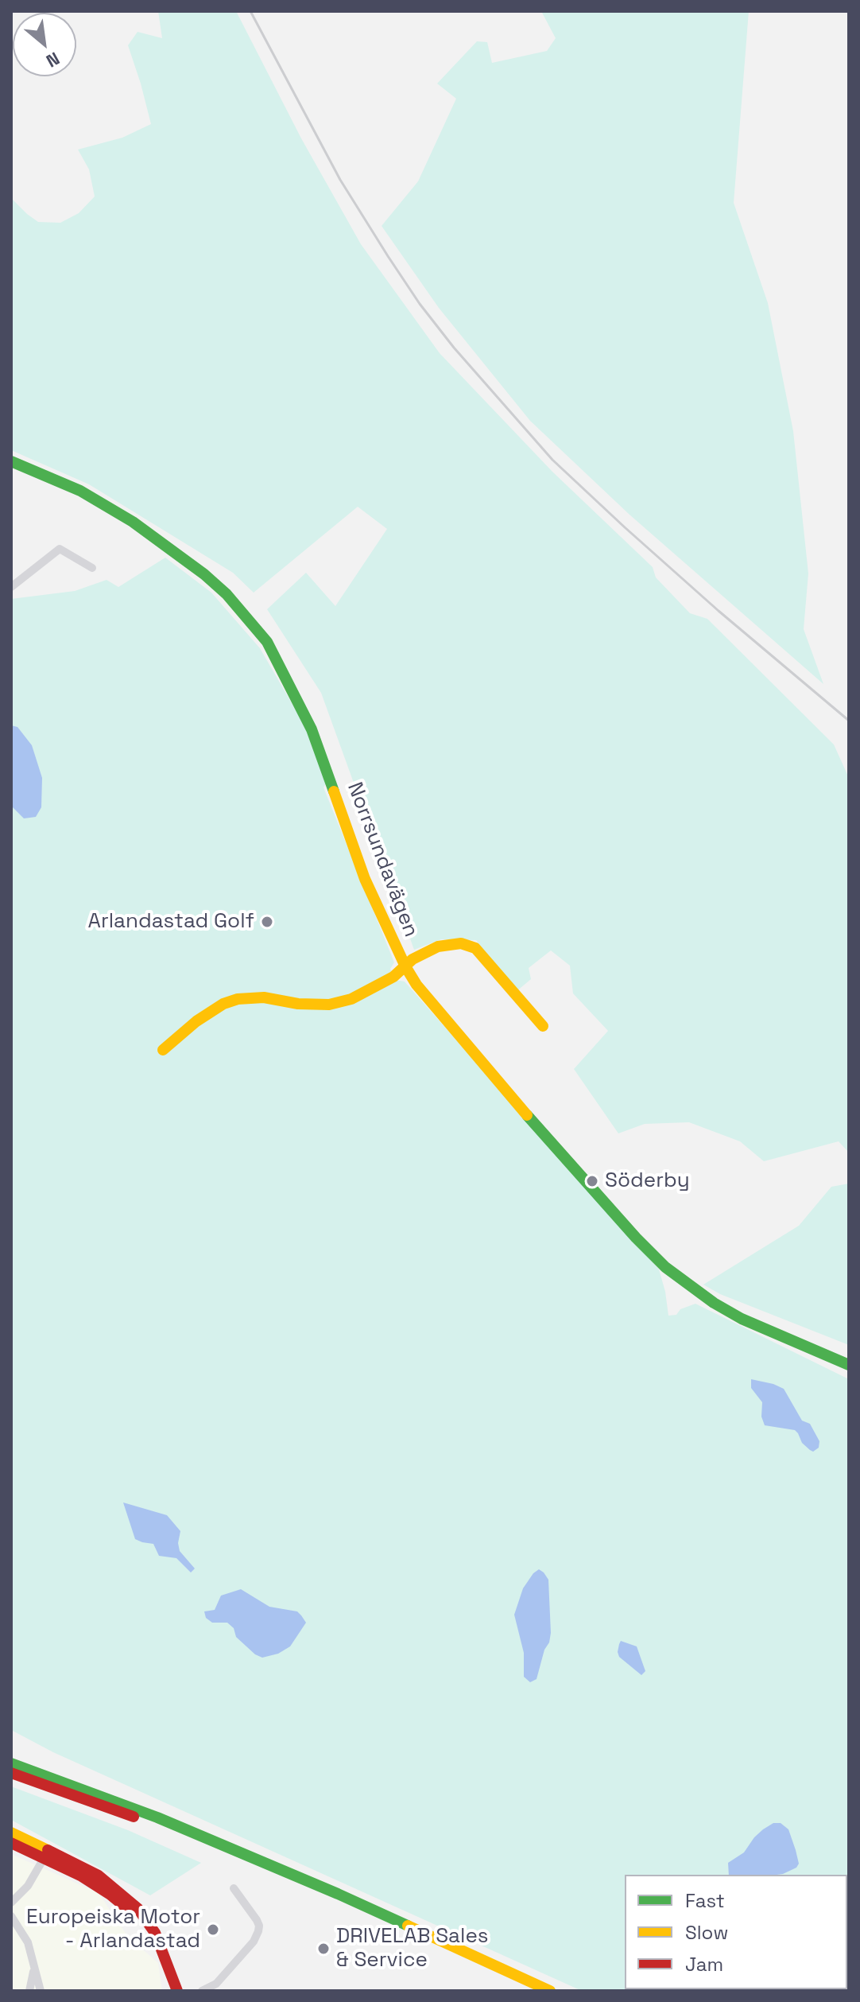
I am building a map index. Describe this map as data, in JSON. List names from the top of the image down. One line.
{"streets":{"main road":["Norrsundavägen"]},"places":["Arlandastad Golf","Söderby","Europeiska Motor - Arlandastad","DRIVELAB Sales & Service"],"legend":["Fast","Slow","Jam"],"north":"bottom right"}
